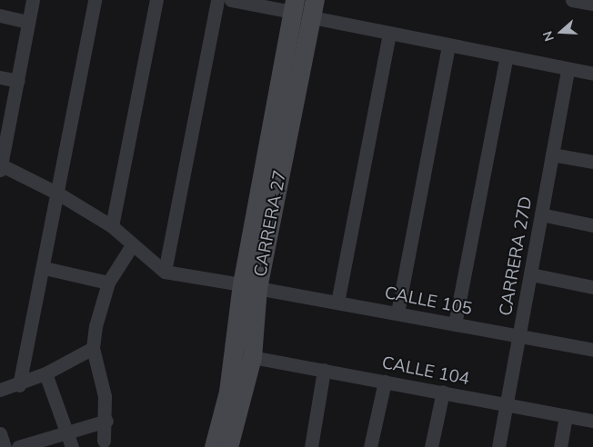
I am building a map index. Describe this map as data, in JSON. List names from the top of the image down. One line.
{"streets":{"main road":["CARRERA 27"],"street":["CARRERA 27D","CALLE 105","CALLE 104"]},"crossings":[["CARRERA 27","CALLE 105"],["CARRERA 27","CALLE 104"],["CARRERA 27D","CALLE 105"],["CARRERA 27D","CALLE 104"]],"north":"left"}
